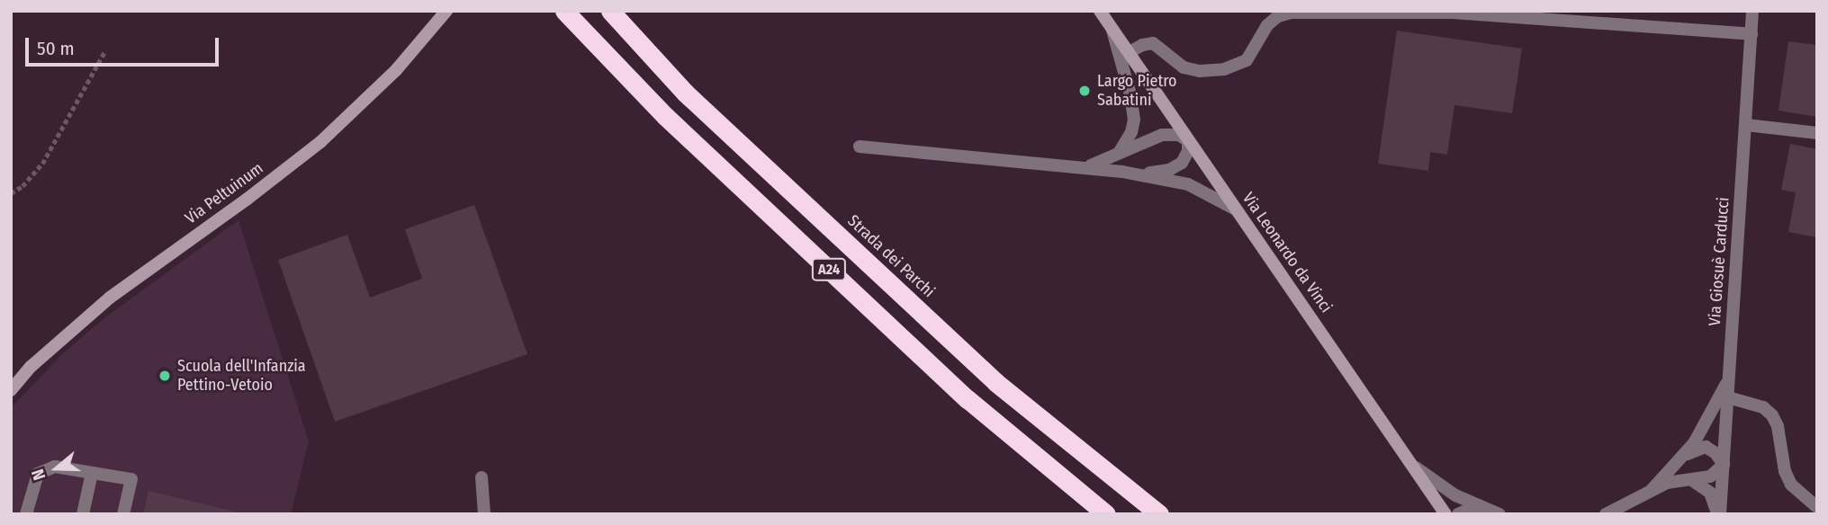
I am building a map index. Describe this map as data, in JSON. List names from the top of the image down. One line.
{"streets":{"highway":["Strada dei Parchi","A24"],"street":["Via Peltuinum","Via Leonardo da Vinci","Via Giosuè Carducci"]},"places":["Largo Pietro Sabatini","Scuola dell'Infanzia Pettino-Vetoio"],"scale_bar":"50 m","north":"left"}
